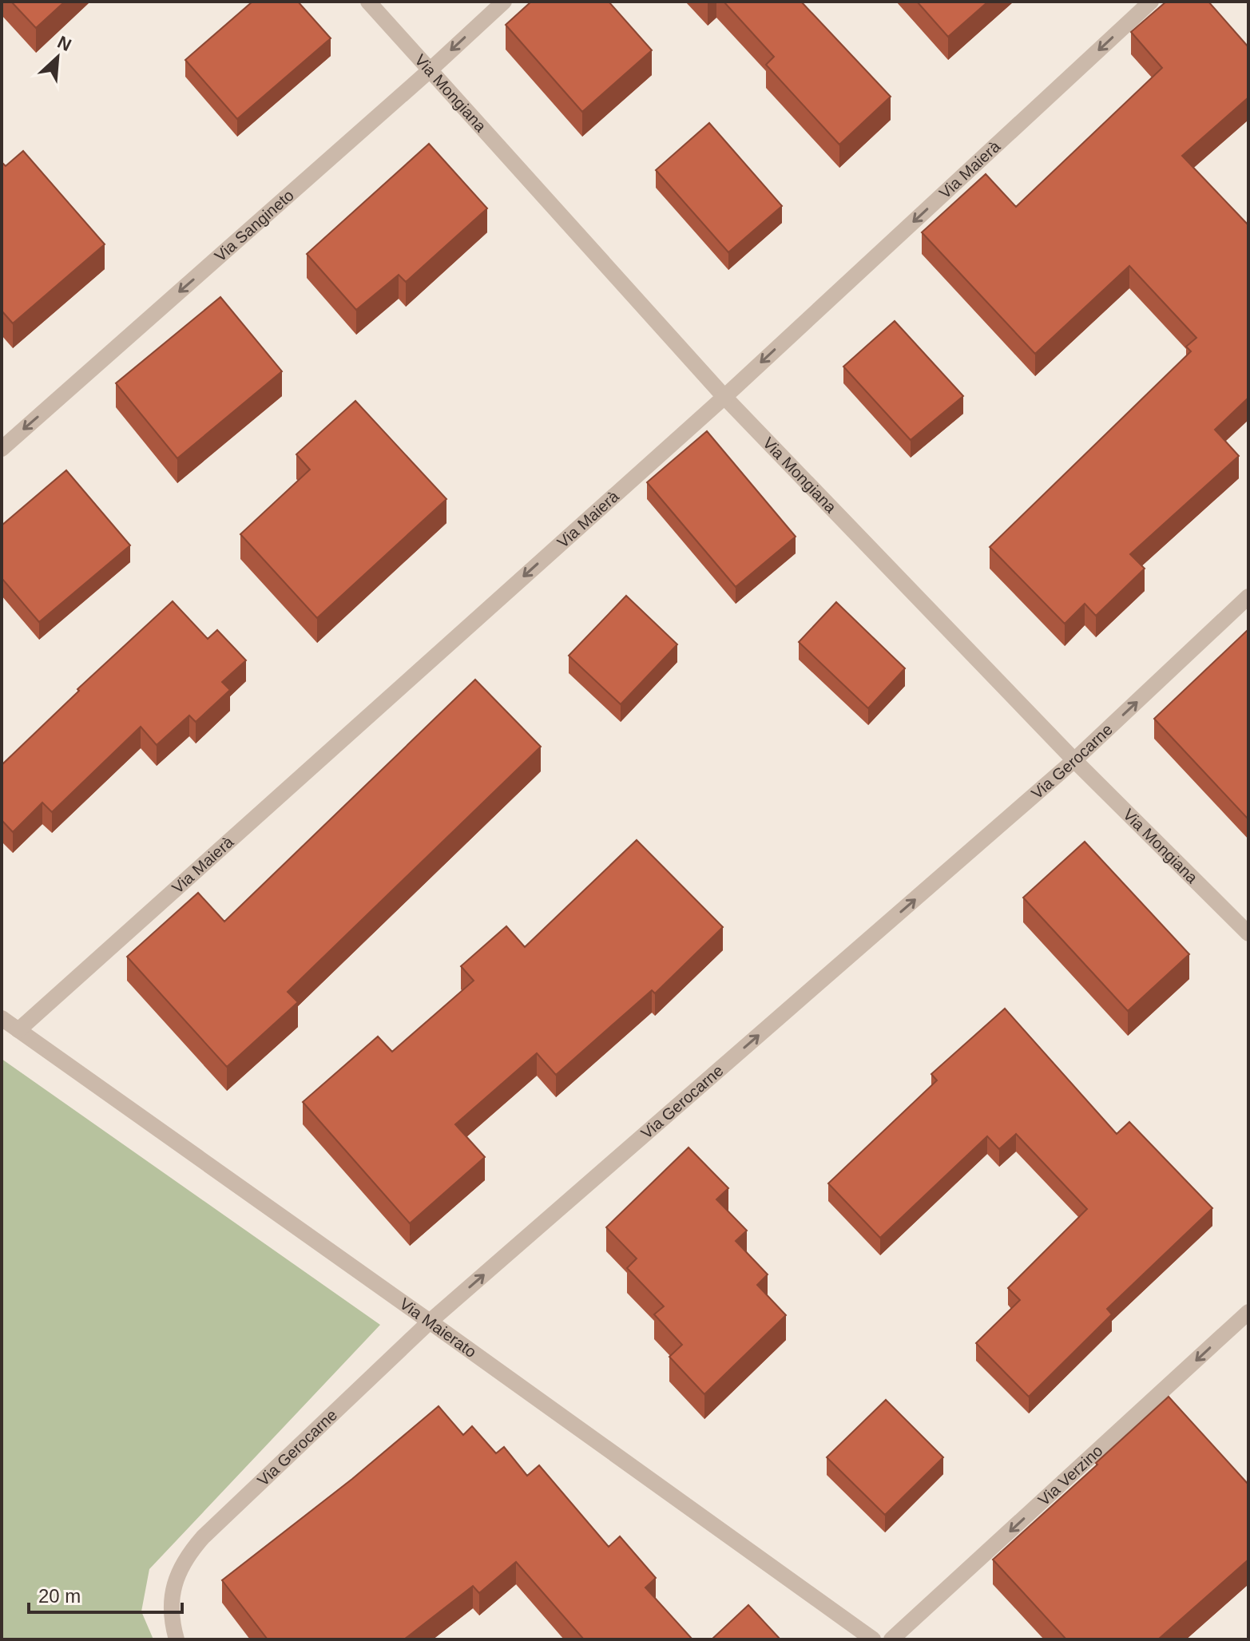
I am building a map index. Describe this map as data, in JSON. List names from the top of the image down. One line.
{"streets":{"street":["Via Mongiana","Via Maierà","Via Sangineto","Via Gerocarne","Via Maierato","Via Verzino"]},"crossings":[["Via Mongiana","Via Maierà"],["Via Mongiana","Via Sangineto"],["Via Mongiana","Via Gerocarne"],["Via Maierà","Via Maierato"],["Via Gerocarne","Via Maierato"]],"one_way":["Via Maierà","Via Sangineto","Via Gerocarne","Via Verzino"],"scale_bar":"20 m","north":"top right"}
